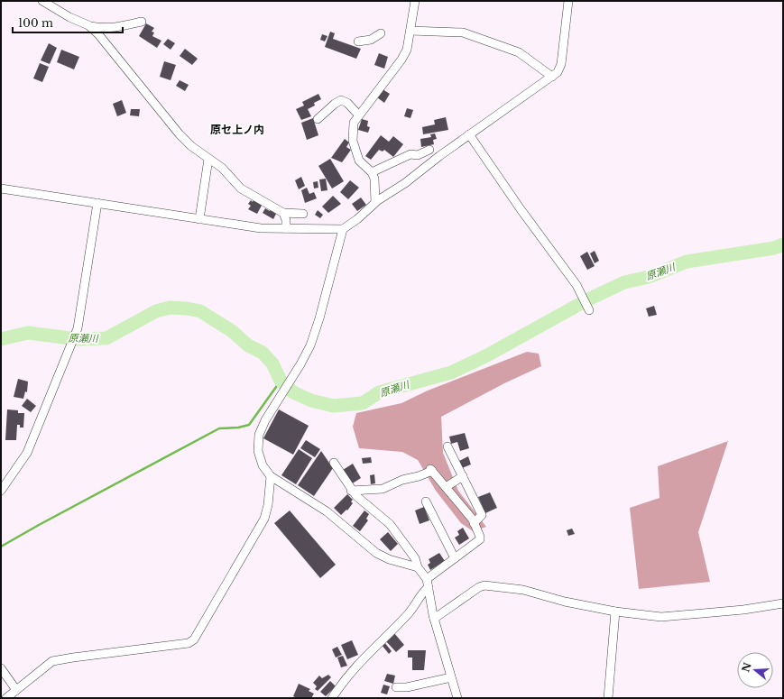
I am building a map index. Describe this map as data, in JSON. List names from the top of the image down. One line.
{"districts":["原セ上ノ内"],"water":["原瀬川"],"scale_bar":"100 m","north":"left"}
